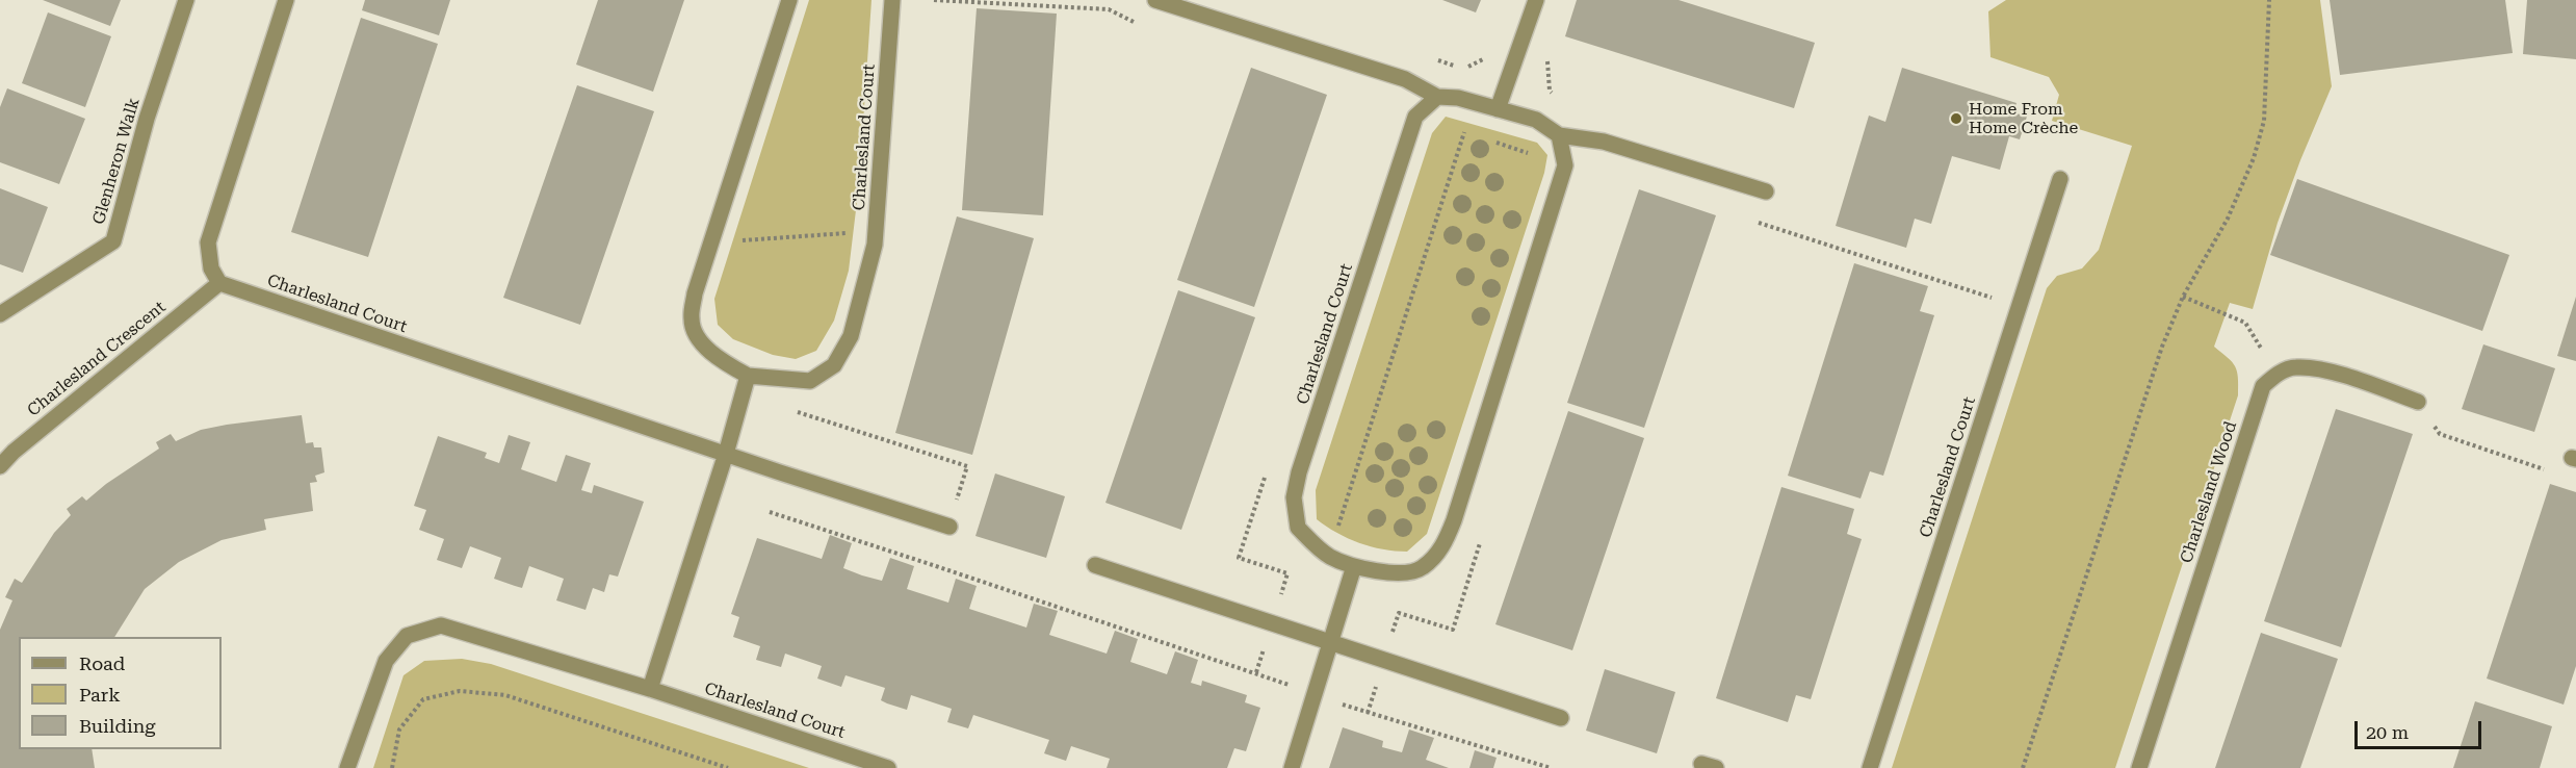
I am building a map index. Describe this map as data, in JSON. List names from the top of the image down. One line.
{"streets":{"street":["Charlesland Court","Glenheron Walk","Charlesland Crescent","Charlesland Wood"]},"crossings":[["Charlesland Court","Charlesland Crescent"]],"places":["Home From Home Crèche"],"legend":["Road","Park","Building"],"scale_bar":"20 m"}
